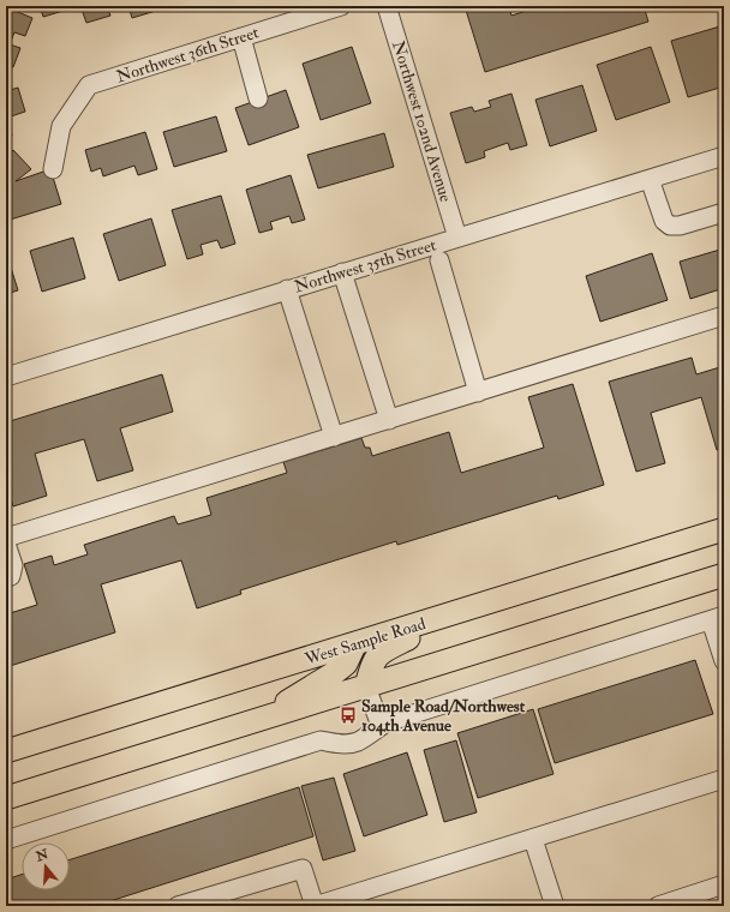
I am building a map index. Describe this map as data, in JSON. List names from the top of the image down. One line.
{"streets":{"main road":["West Sample Road"],"street":["Northwest 36th Street","Northwest 102nd Avenue","Northwest 35th Street"]},"crossings":[["Northwest 102nd Avenue","Northwest 35th Street"]],"places":{"bus stop":["Sample Road/Northwest 104th Avenue"]},"north":"top"}
